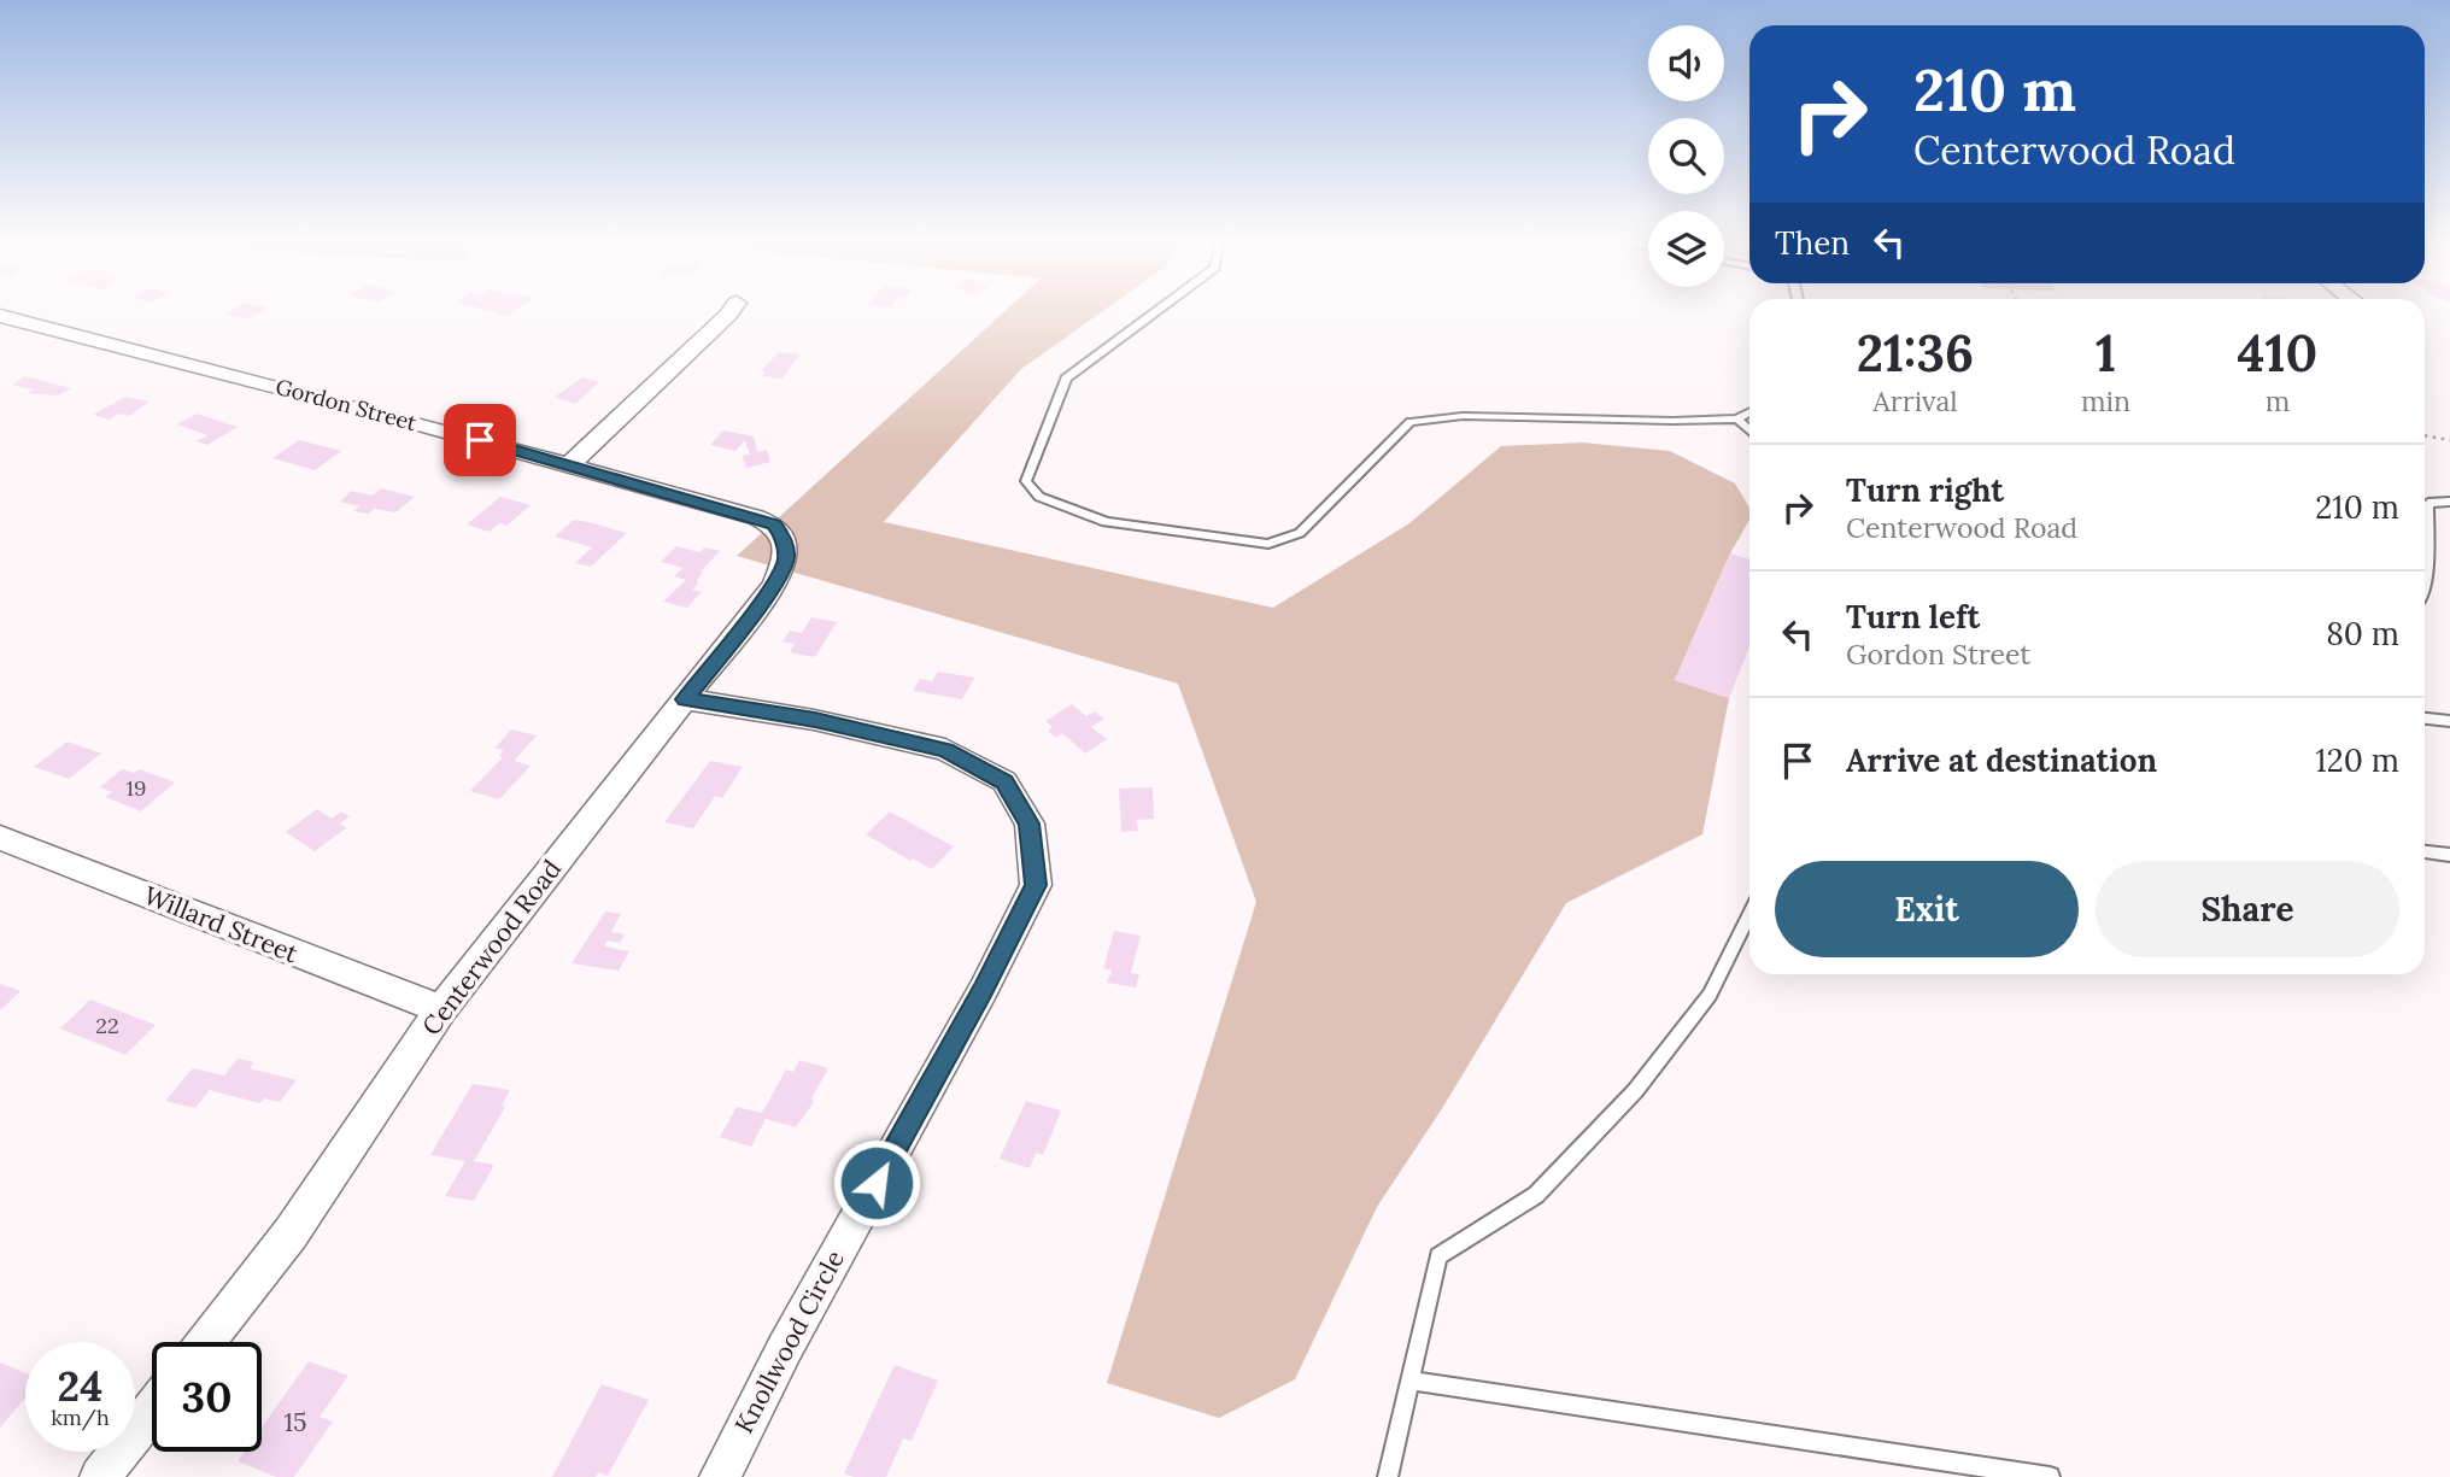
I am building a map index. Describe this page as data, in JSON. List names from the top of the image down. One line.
{"streets":{"street":["Gordon Street","Willard Street","Centerwood Road","Knollwood Circle"]},"crossings":[["Gordon Street","Centerwood Road"],["Willard Street","Centerwood Road"],["Centerwood Road","Knollwood Circle"]],"house_numbers":["19","22","15"],"page":{"turn":["210 m","Centerwood Road"],"then":"Then","eta":["21:36","Arrival","1","min","410","m"],"list":[{"name":"Turn right","note":"Centerwood Road","value":"210 m"},{"name":"Turn left","note":"Gordon Street","value":"80 m"},{"name":"Arrive at destination","value":"120 m"}],"buttons":["Exit","Share"],"speed":"24 km/h","limit":"30"}}
